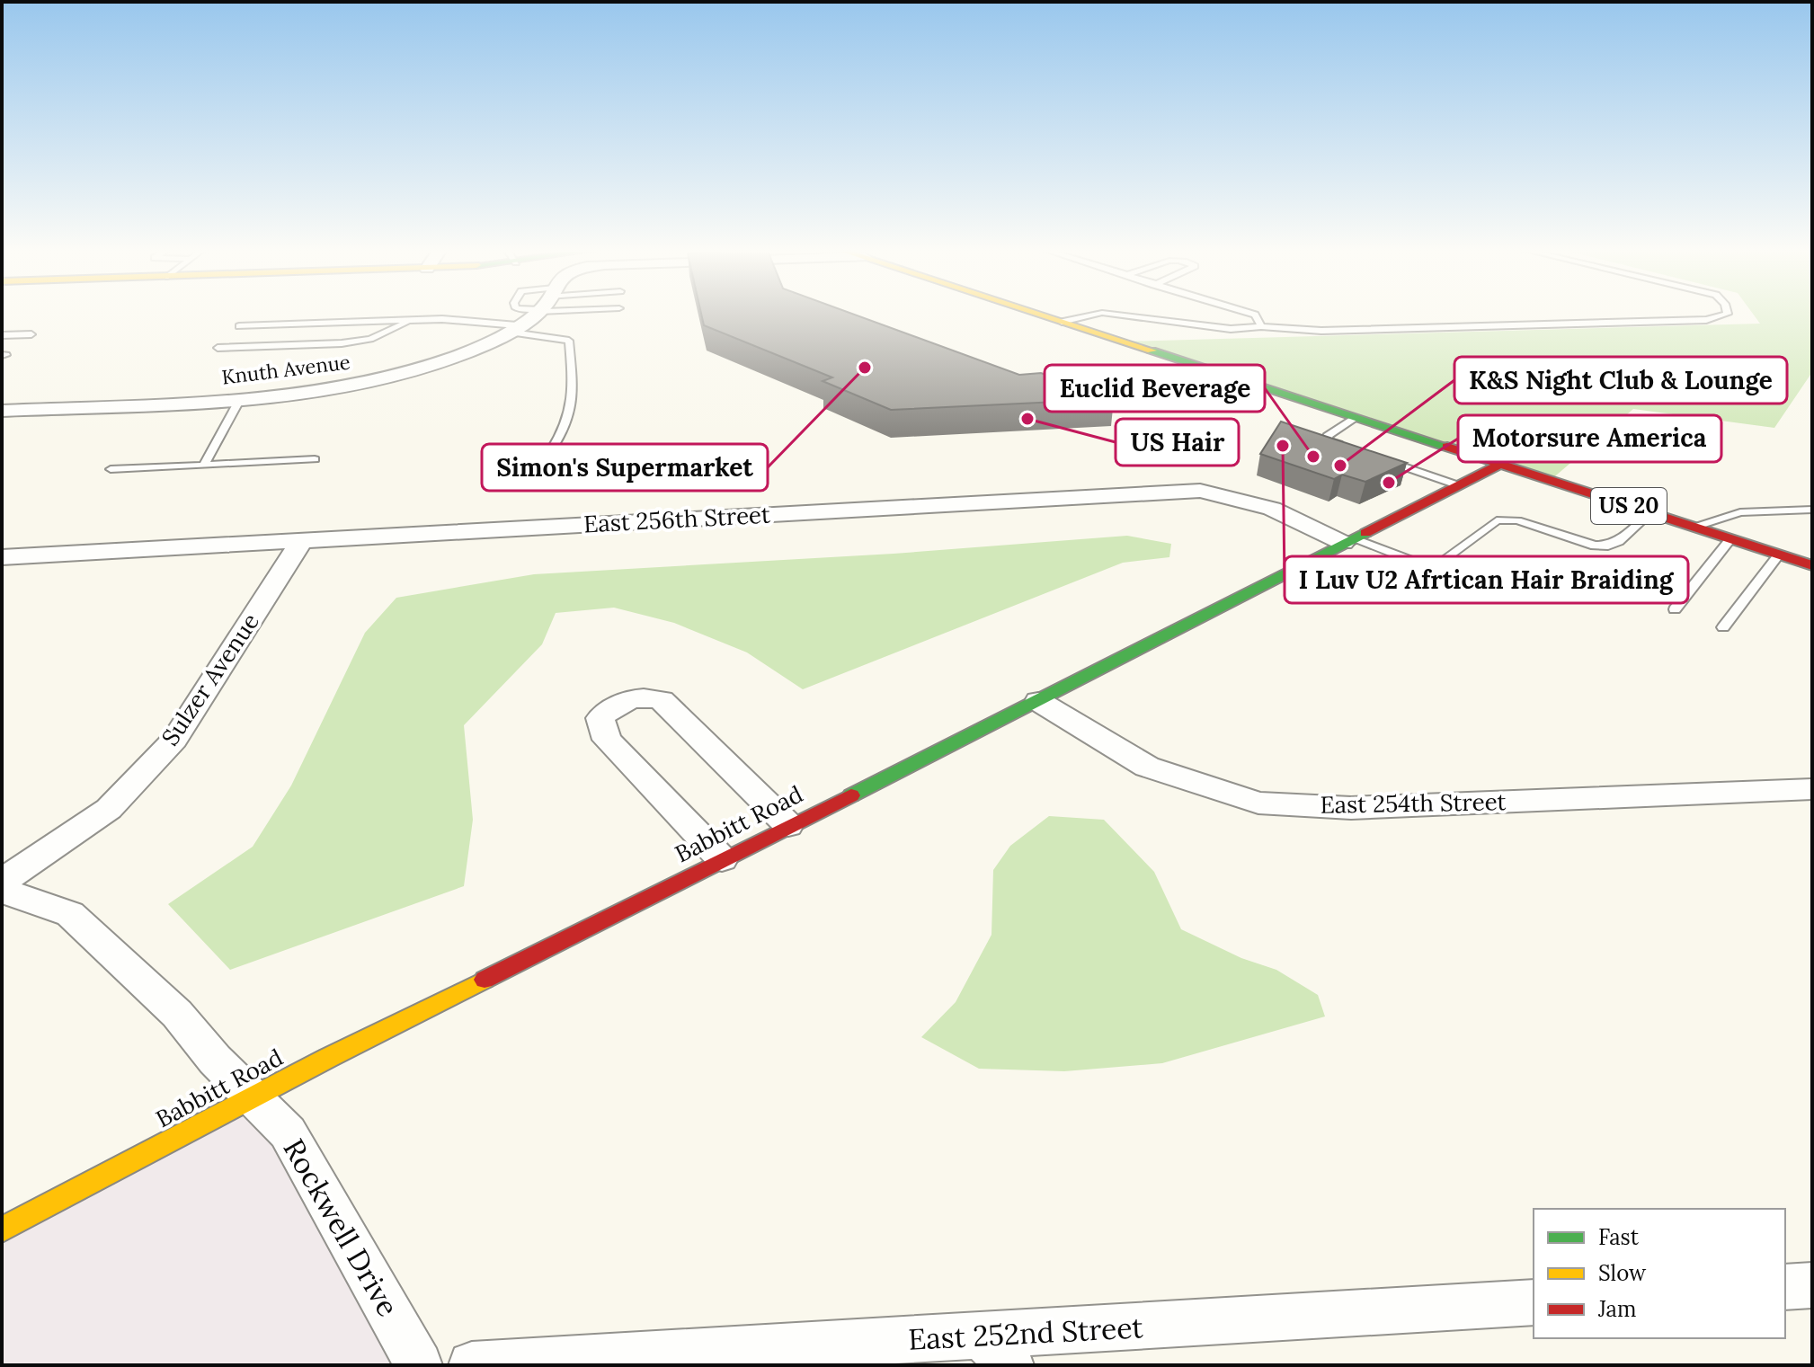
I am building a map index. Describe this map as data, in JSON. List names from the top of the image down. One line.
{"streets":{"main road":["US 20","Babbitt Road"],"street":["Knuth Avenue","East 256th Street","Sulzer Avenue","East 254th Street","Rockwell Drive","East 252nd Street"]},"crossings":[["US 20","Babbitt Road"],["East 256th Street","Sulzer Avenue"],["East 256th Street","Babbitt Road"],["East 254th Street","Babbitt Road"],["Babbitt Road","Rockwell Drive"]],"places":["Simon's Supermarket","US Hair","I Luv U2 Afrtican Hair Braiding","Euclid Beverage","K&S Night Club & Lounge","Motorsure America"],"legend":["Fast","Slow","Jam"]}
